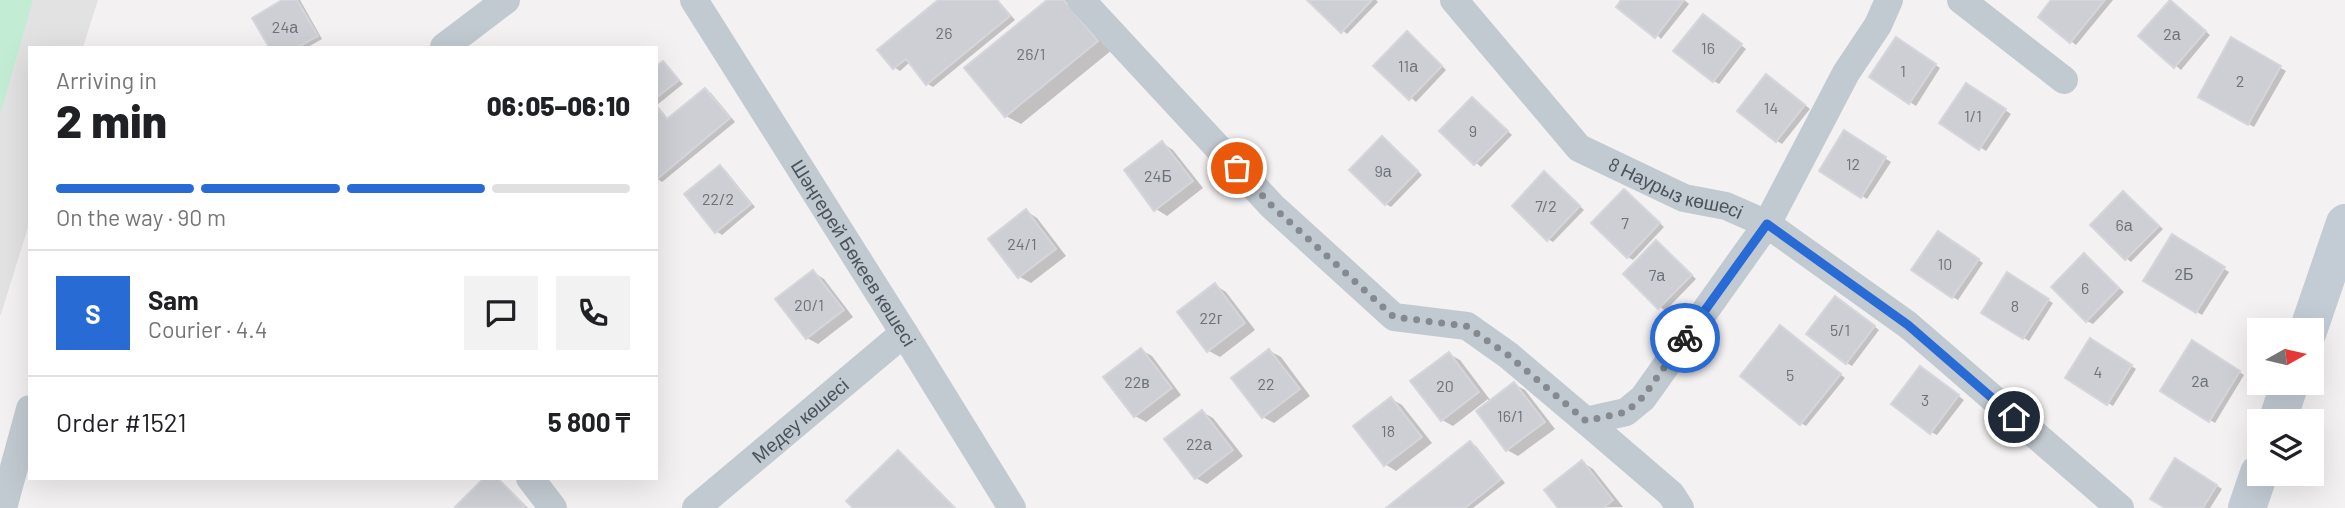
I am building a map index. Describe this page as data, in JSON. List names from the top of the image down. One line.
{"streets":{"street":["8 Наурыз көшесі","Шәңгерей Бөкеев көшесі","Медеу көшесі"]},"crossings":[["Шәңгерей Бөкеев көшесі","Медеу көшесі"]],"house_numbers":["24а","26","2а","16","26/1","11а","1","2","14","1/1","9","12","9а","24Б","22/2","7/2","7","6а","24/1","10","2Б","7а","6","20/1","8","22г","5/1","4","5","2а","22в","22","20","3","16/1","18","22а"],"north":"right","page":{"heading":["2 min","Arriving in","06:05–06:10"],"panel":["Sam","Courier · 4.4","Order #1521","5 800 ₸"],"bar":"On the way · 90 m","round":"S"}}
